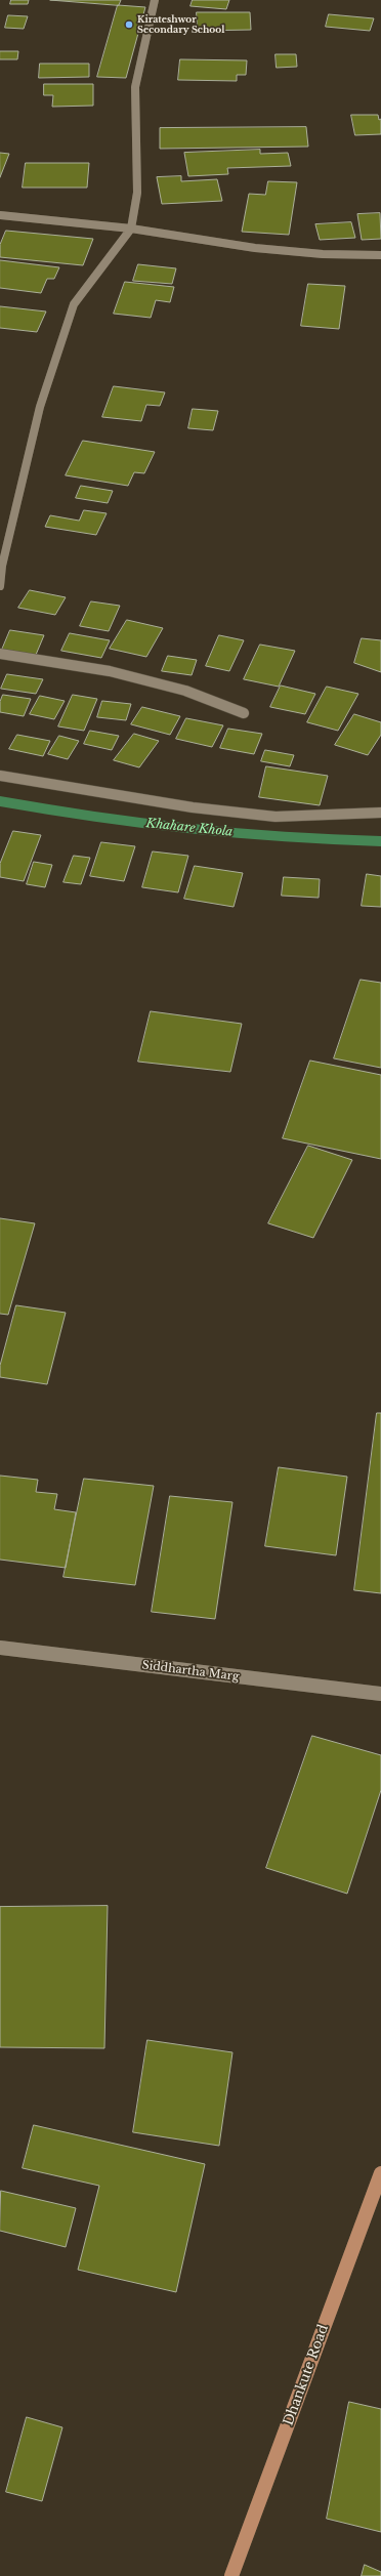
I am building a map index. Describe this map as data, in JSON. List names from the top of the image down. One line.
{"streets":{"main road":["Dhankute Road"],"street":["Siddhartha Marg"]},"water":["Khahare Khola"],"places":["Kirateshwor Secondary School"]}
